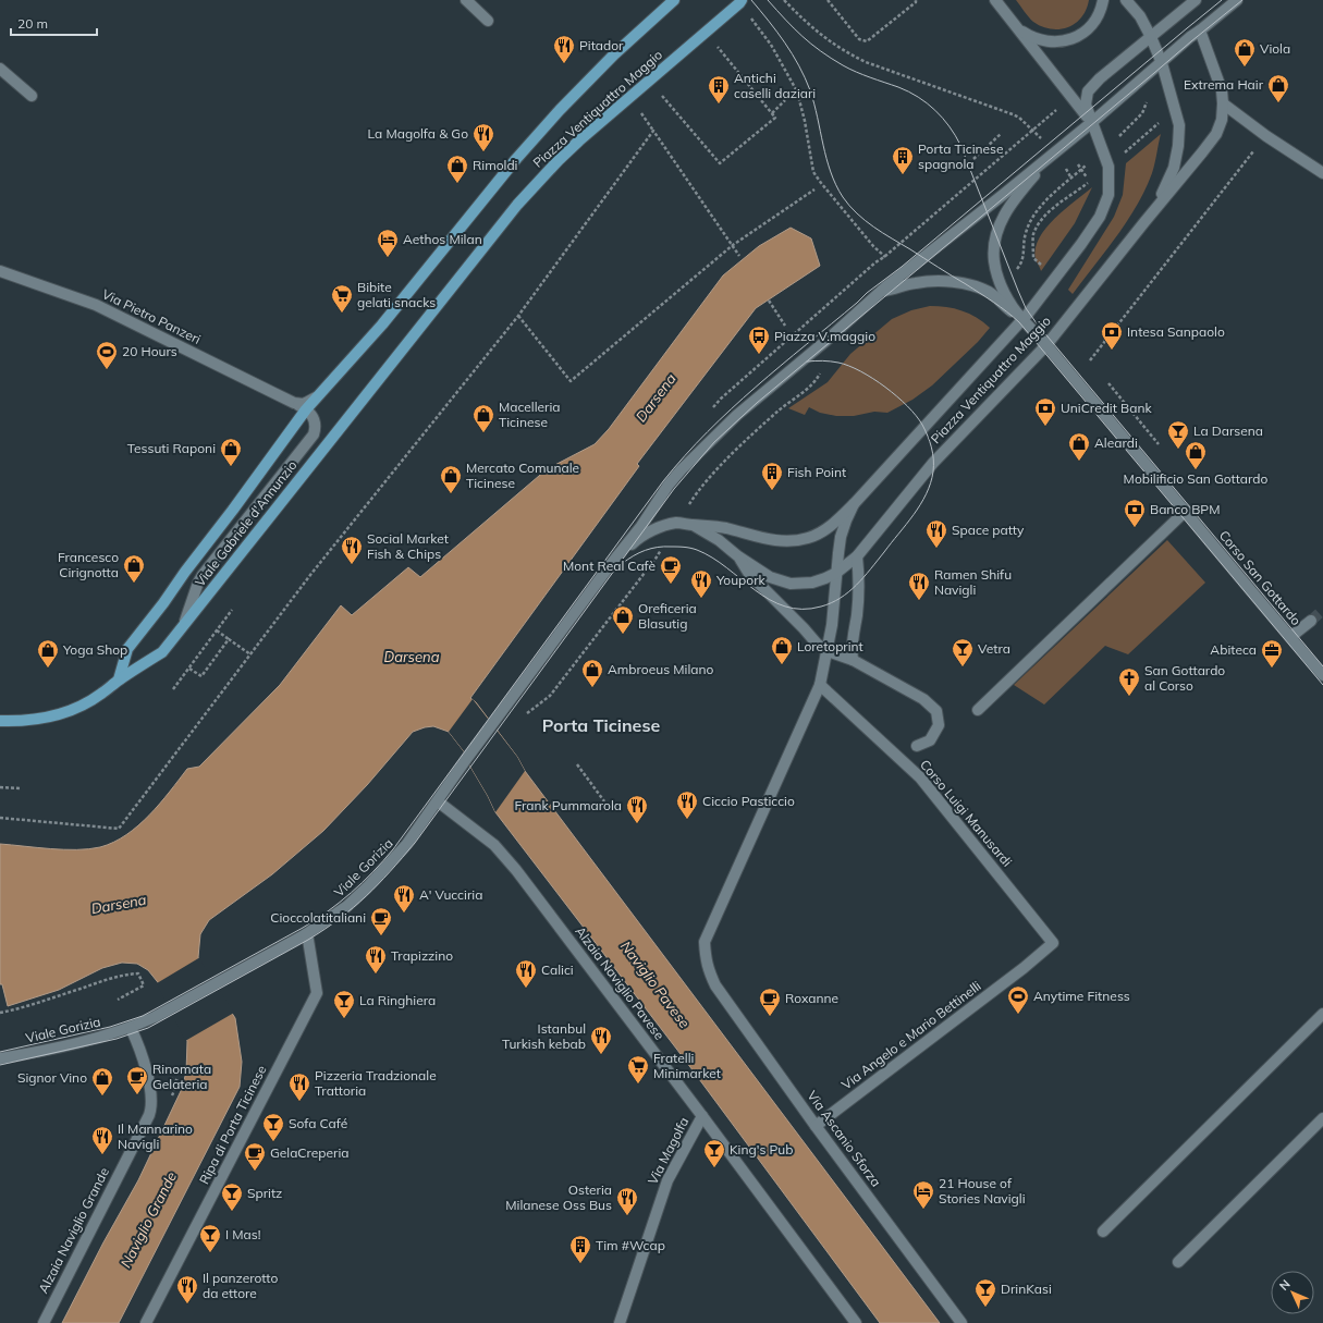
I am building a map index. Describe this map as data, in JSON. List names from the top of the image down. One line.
{"streets":{"main road":["Piazza Ventiquattro Maggio","Viale Gabriele d'Annunzio"],"street":["Via Pietro Panzeri","Corso San Gottardo","Corso Luigi Manusardi","Viale Gorizia","Alzaia Naviglio Pavese","Via Angelo e Mario Bettinelli","Ripa di Porta Ticinese","Via Ascanio Sforza","Via Magolfa","Alzaia Naviglio Grande"]},"crossings":[["Piazza Ventiquattro Maggio","Viale Gabriele d'Annunzio"],["Piazza Ventiquattro Maggio","Corso San Gottardo"],["Piazza Ventiquattro Maggio","Corso Luigi Manusardi"],["Piazza Ventiquattro Maggio","Viale Gorizia"],["Piazza Ventiquattro Maggio","Via Ascanio Sforza"],["Via Pietro Panzeri","Viale Gabriele d'Annunzio"],["Corso Luigi Manusardi","Via Angelo e Mario Bettinelli"],["Corso Luigi Manusardi","Via Ascanio Sforza"],["Viale Gorizia","Alzaia Naviglio Pavese"],["Viale Gorizia","Ripa di Porta Ticinese"],["Viale Gorizia","Alzaia Naviglio Grande"],["Alzaia Naviglio Pavese","Via Magolfa"],["Via Angelo e Mario Bettinelli","Via Ascanio Sforza"]],"districts":["Porta Ticinese"],"water":["Darsena","Naviglio Pavese","Naviglio Grande"],"places":{"restaurant":["Pitador","La Magolfa & Go","Space patty","Social Market Fish & Chips","Youpork","Ramen Shifu Navigli","Ciccio Pasticcio","Frank Pummarola","A' Vucciria","Trapizzino","Calici","Istanbul Turkish kebab","Pizzeria Tradzionale Trattoria","Il Mannarino Navigli","Osteria Milanese Oss Bus","Il panzerotto da ettore"],"shop":["Viola","Extrema Hair","Rimoldi","Macelleria Ticinese","Aleardi","Tessuti Raponi","Mobilificio San Gottardo","Mercato Comunale Ticinese","Francesco Cirignotta","Oreficeria Blasutig","Loretoprint","Yoga Shop","Ambroeus Milano","Signor Vino"],"building":["Antichi caselli daziari","Porta Ticinese spagnola","Fish Point","Tim #Wcap"],"hotel":["Aethos Milan","21 House of Stories Navigli"],"supermarket":["Bibite gelati snacks","Fratelli Minimarket"],"bank":["Intesa Sanpaolo","UniCredit Bank","Banco BPM"],"bus stop":["Piazza V.maggio"],"sports":["20 Hours","Anytime Fitness"],"bar":["La Darsena","Vetra","La Ringhiera","Sofa Café","King's Pub","Spritz","I Mas!","DrinKasi"],"cafe":["Mont Real Cafè","Cioccolatitaliani","Roxanne","Rinomata Gelateria","GelaCreperia"],"office":["Abiteca"],"church":["San Gottardo al Corso"]},"scale_bar":"20 m","north":"top left"}
